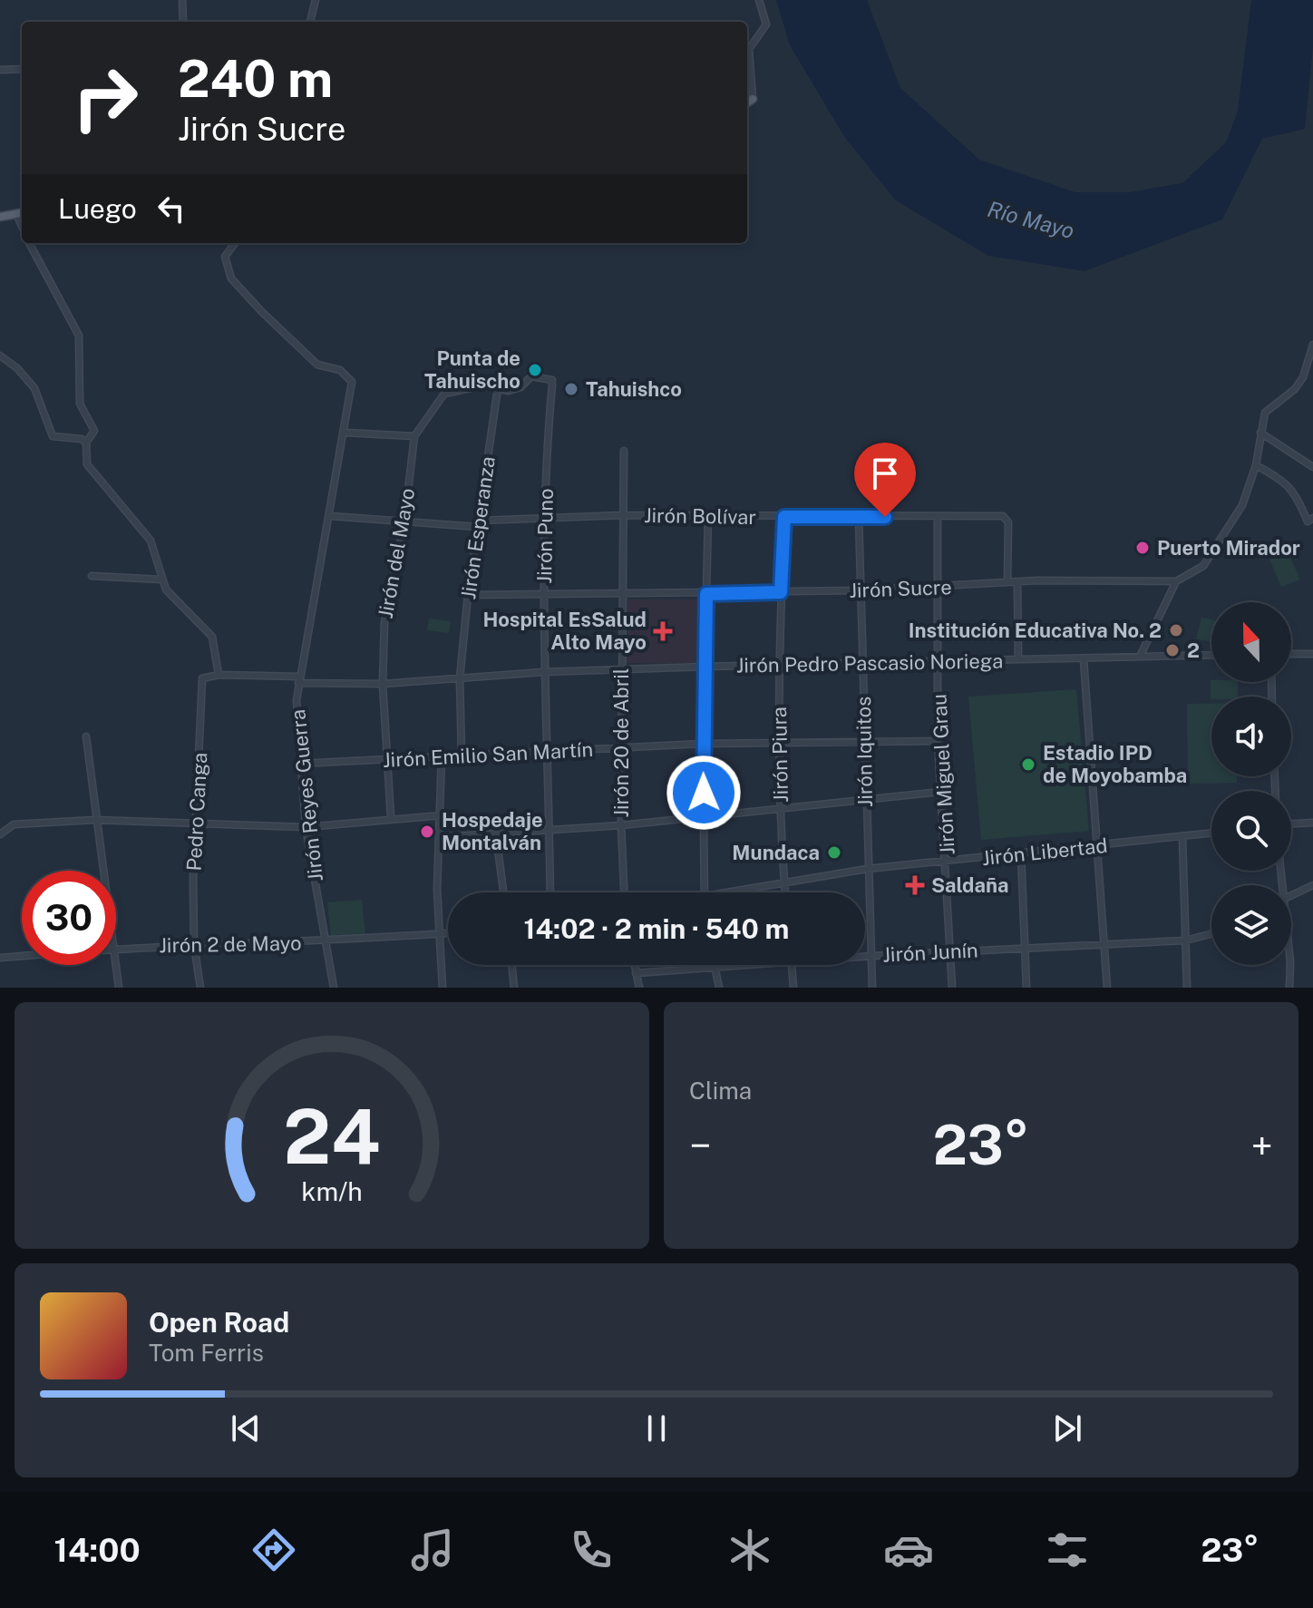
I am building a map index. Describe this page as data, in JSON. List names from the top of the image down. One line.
{"streets":{"street":["Jirón Bolívar","Jirón Esperanza","Jirón Puno","Jirón del Mayo","Jirón Sucre","Jirón Pedro Pascasio Noriega","Jirón 20 de Abril","Jirón Iquitos","Jirón Emilio San Martín","Jirón Piura","Jirón Miguel Grau","Jirón Reyes Guerra","Pedro Canga","Jirón Libertad","Jirón 2 de Mayo","Jirón Junín"]},"crossings":[["Jirón Bolívar","Jirón Esperanza"],["Jirón Bolívar","Jirón Puno"],["Jirón Bolívar","Jirón del Mayo"],["Jirón Bolívar","Jirón Sucre"],["Jirón Bolívar","Jirón 20 de Abril"],["Jirón Bolívar","Jirón Iquitos"],["Jirón Bolívar","Jirón Piura"],["Jirón Bolívar","Jirón Miguel Grau"],["Jirón Bolívar","Jirón Reyes Guerra"],["Jirón Esperanza","Jirón del Mayo"],["Jirón Esperanza","Jirón Sucre"],["Jirón Esperanza","Jirón Pedro Pascasio Noriega"],["Jirón Esperanza","Jirón Emilio San Martín"],["Jirón Puno","Jirón del Mayo"],["Jirón Puno","Jirón Sucre"],["Jirón Puno","Jirón Pedro Pascasio Noriega"],["Jirón Puno","Jirón Emilio San Martín"],["Jirón del Mayo","Jirón Pedro Pascasio Noriega"],["Jirón del Mayo","Jirón Emilio San Martín"],["Jirón Sucre","Jirón 20 de Abril"],["Jirón Sucre","Jirón Iquitos"],["Jirón Sucre","Jirón Piura"],["Jirón Sucre","Jirón Miguel Grau"],["Jirón Pedro Pascasio Noriega","Jirón 20 de Abril"],["Jirón Pedro Pascasio Noriega","Jirón Iquitos"],["Jirón Pedro Pascasio Noriega","Jirón Piura"],["Jirón Pedro Pascasio Noriega","Jirón Miguel Grau"],["Jirón Pedro Pascasio Noriega","Jirón Reyes Guerra"],["Jirón Pedro Pascasio Noriega","Pedro Canga"],["Jirón 20 de Abril","Jirón Emilio San Martín"],["Jirón Iquitos","Jirón Emilio San Martín"],["Jirón Iquitos","Jirón Libertad"],["Jirón Iquitos","Jirón Junín"],["Jirón Emilio San Martín","Jirón Piura"],["Jirón Emilio San Martín","Jirón Miguel Grau"],["Jirón Emilio San Martín","Jirón Reyes Guerra"],["Jirón Piura","Jirón Libertad"],["Jirón Miguel Grau","Jirón Libertad"],["Jirón Miguel Grau","Jirón Junín"],["Jirón Reyes Guerra","Jirón 2 de Mayo"],["Pedro Canga","Jirón 2 de Mayo"]],"water":["Río Mayo"],"places":{"other":["Punta de Tahuischo","Tahuishco","Puerto Mirador","Institución Educativa No. 2","2","Estadio IPD de Moyobamba","Hospedaje Montalván","Mundaca"],"health":["Hospital EsSalud Alto Mayo","Saldaña"]},"north":"top","page":{"turn":["240 m","Jirón Sucre"],"then":"Luego","limit":"30","trip":"14:02 · 2 min · 540 m","tile":"Clima","heat":["−","23°","+"],"song":["Open Road","Tom Ferris"],"tabs":["14:00","23°"],"gauge":["24","km/h"]}}
